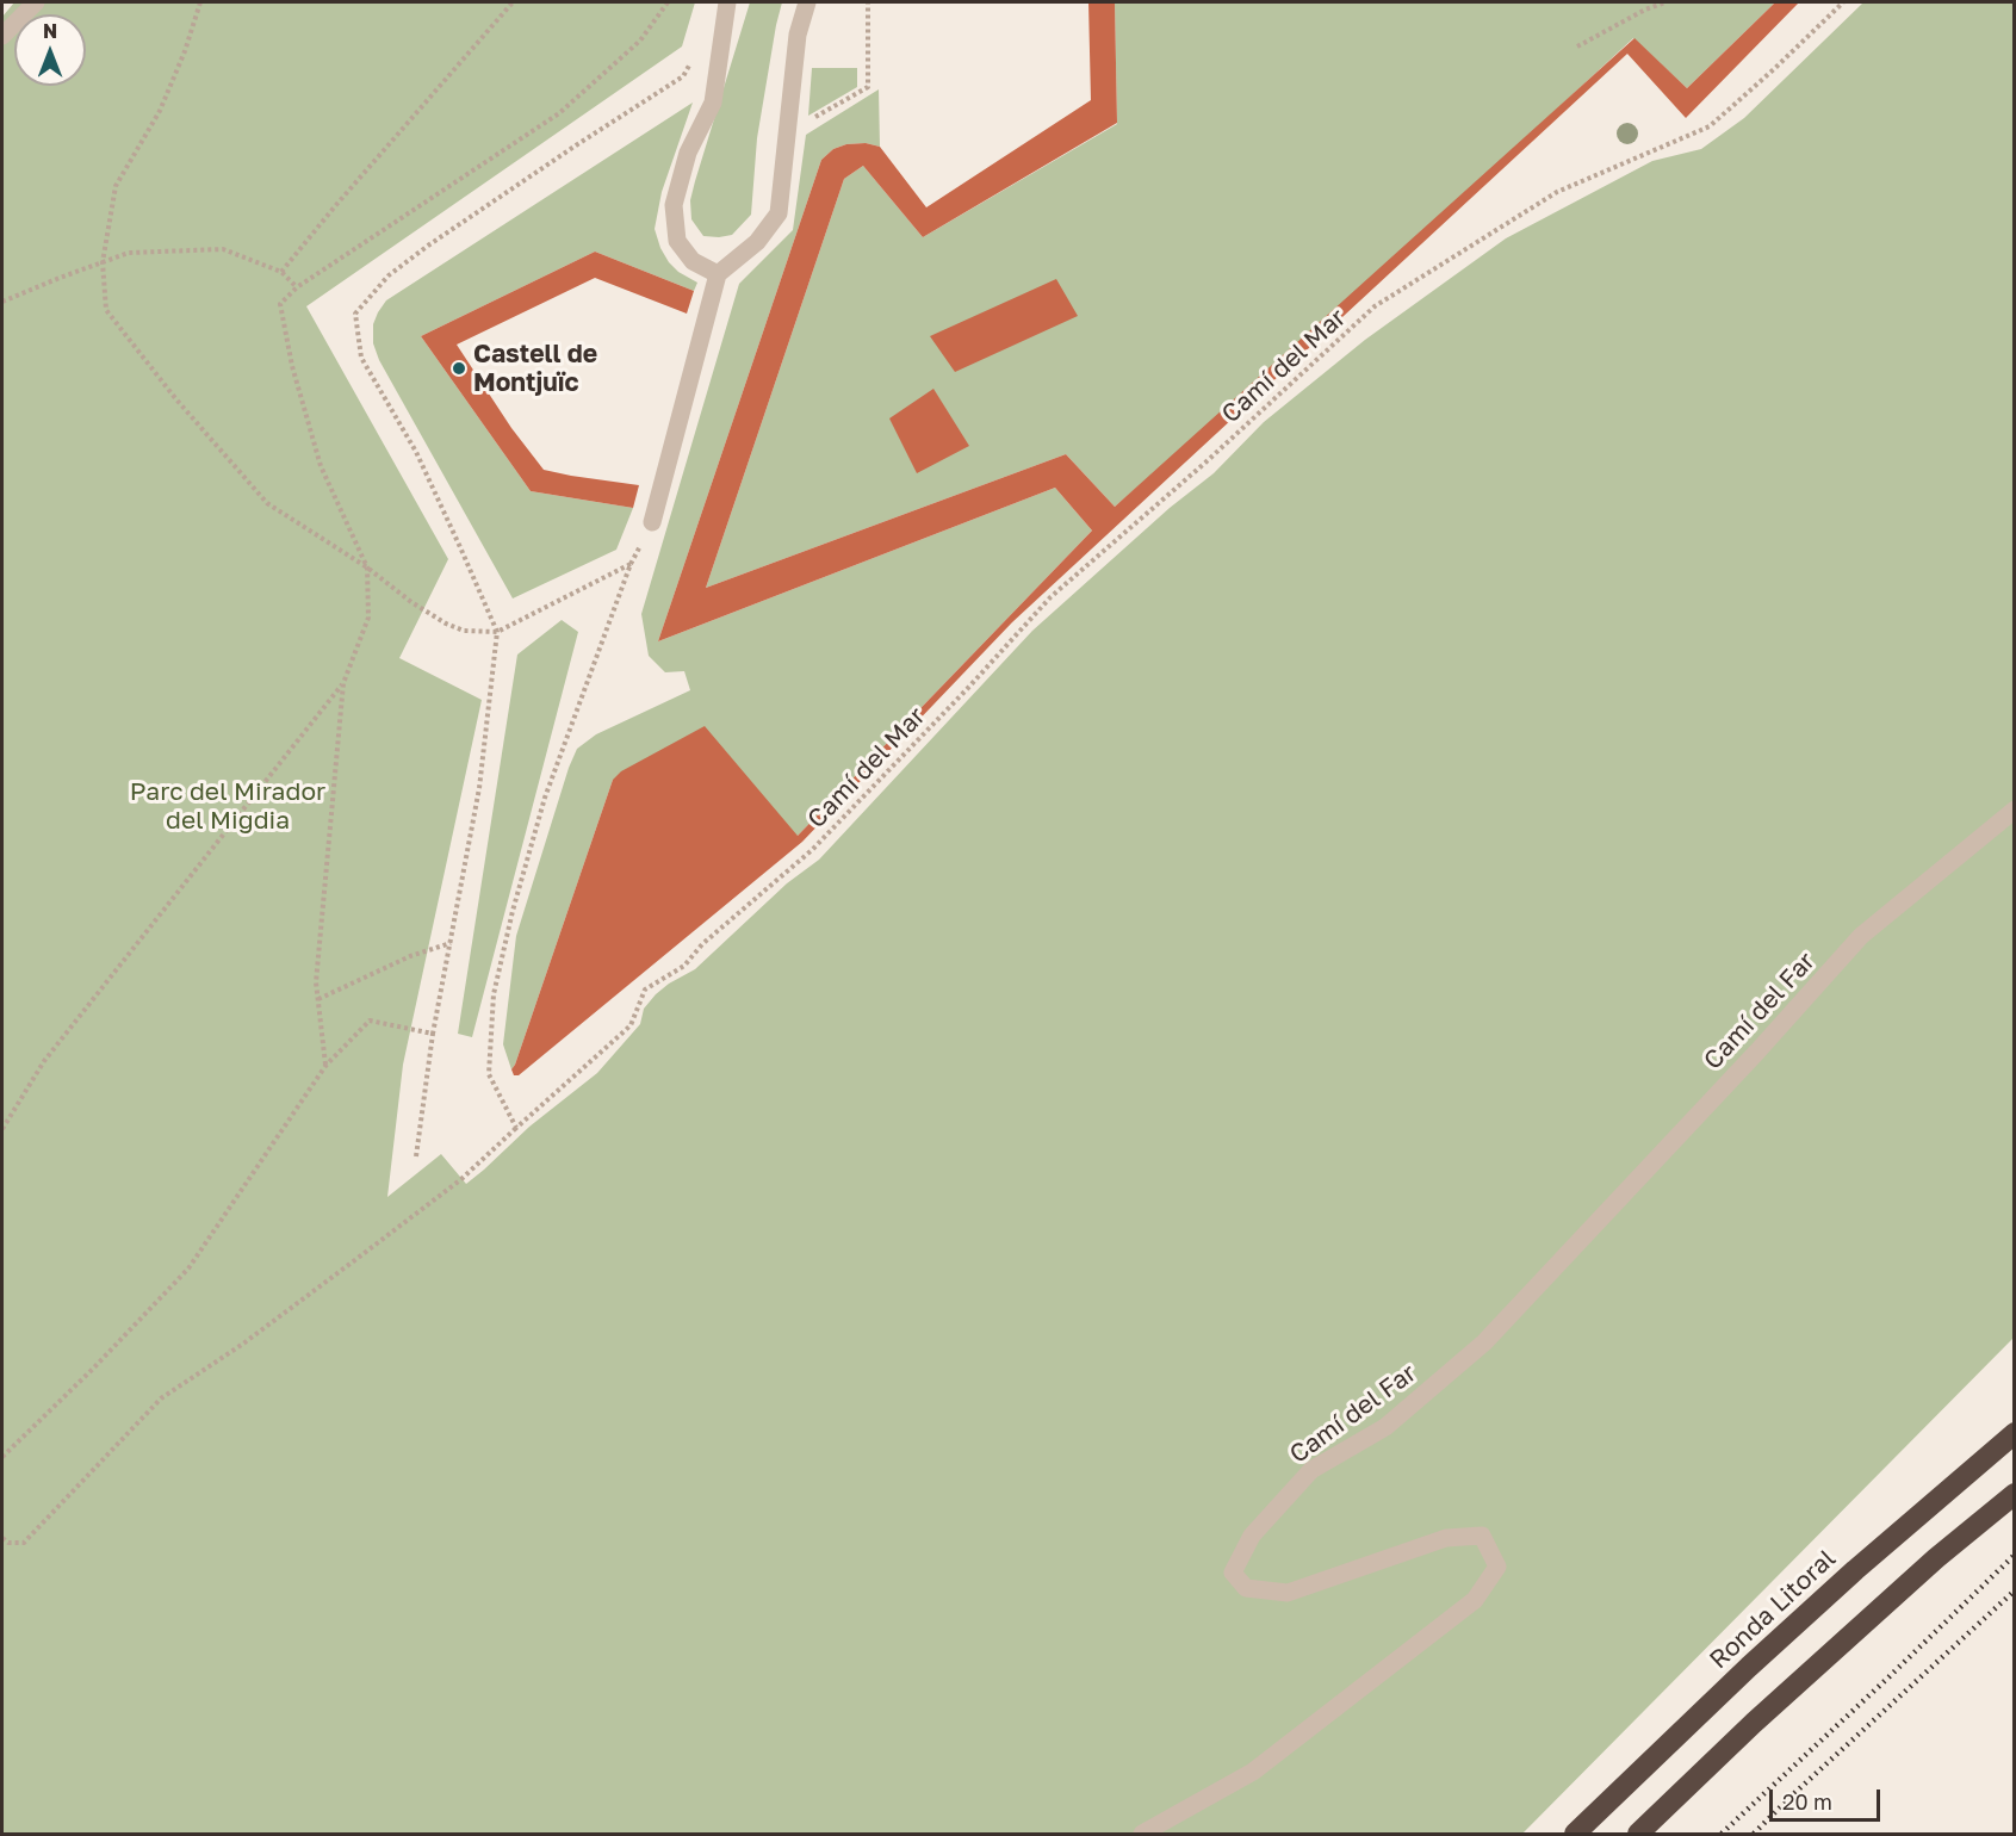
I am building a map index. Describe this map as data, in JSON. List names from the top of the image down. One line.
{"streets":{"highway":["Ronda Litoral"],"street":["Camí del Far"],"path":["Camí del Mar"]},"parks":["Parc del Mirador del Migdia"],"places":["Castell de Montjuïc"],"scale_bar":"20 m","north":"top"}
